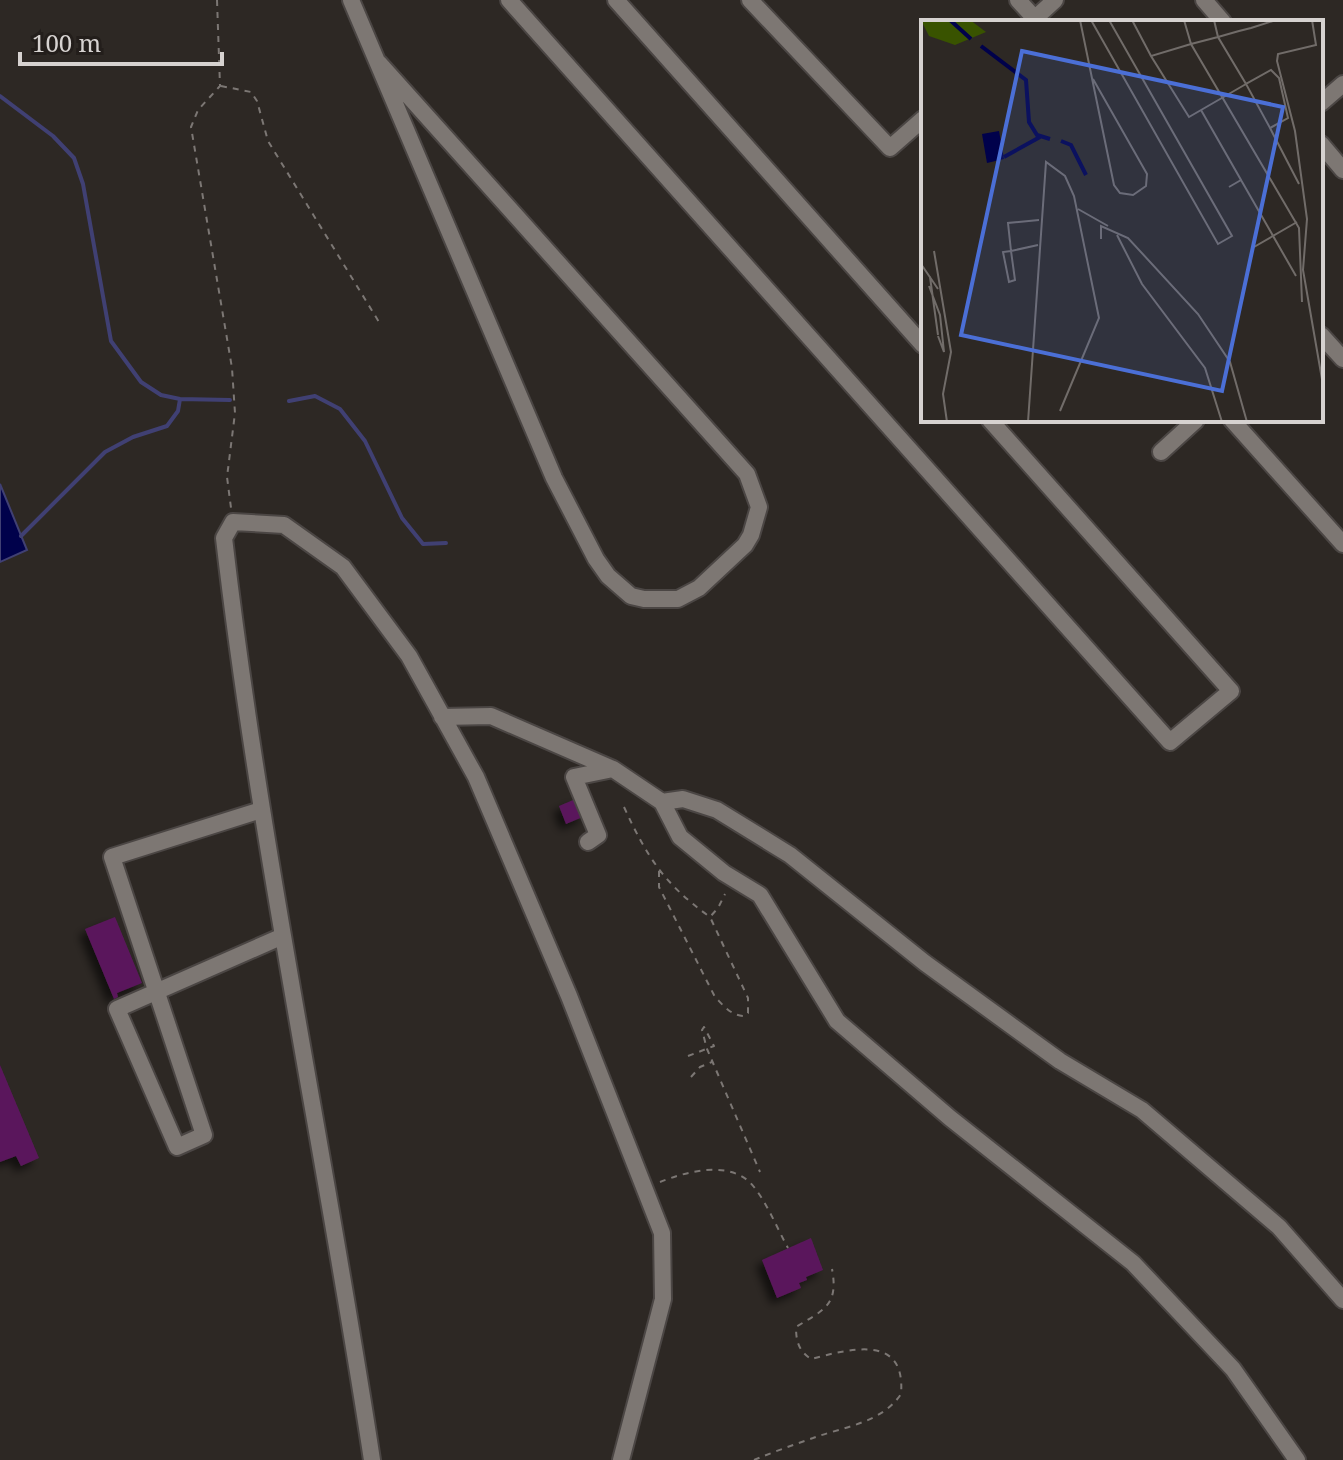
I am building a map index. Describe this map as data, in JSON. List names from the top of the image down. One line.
{"scale_bar":"100 m"}
